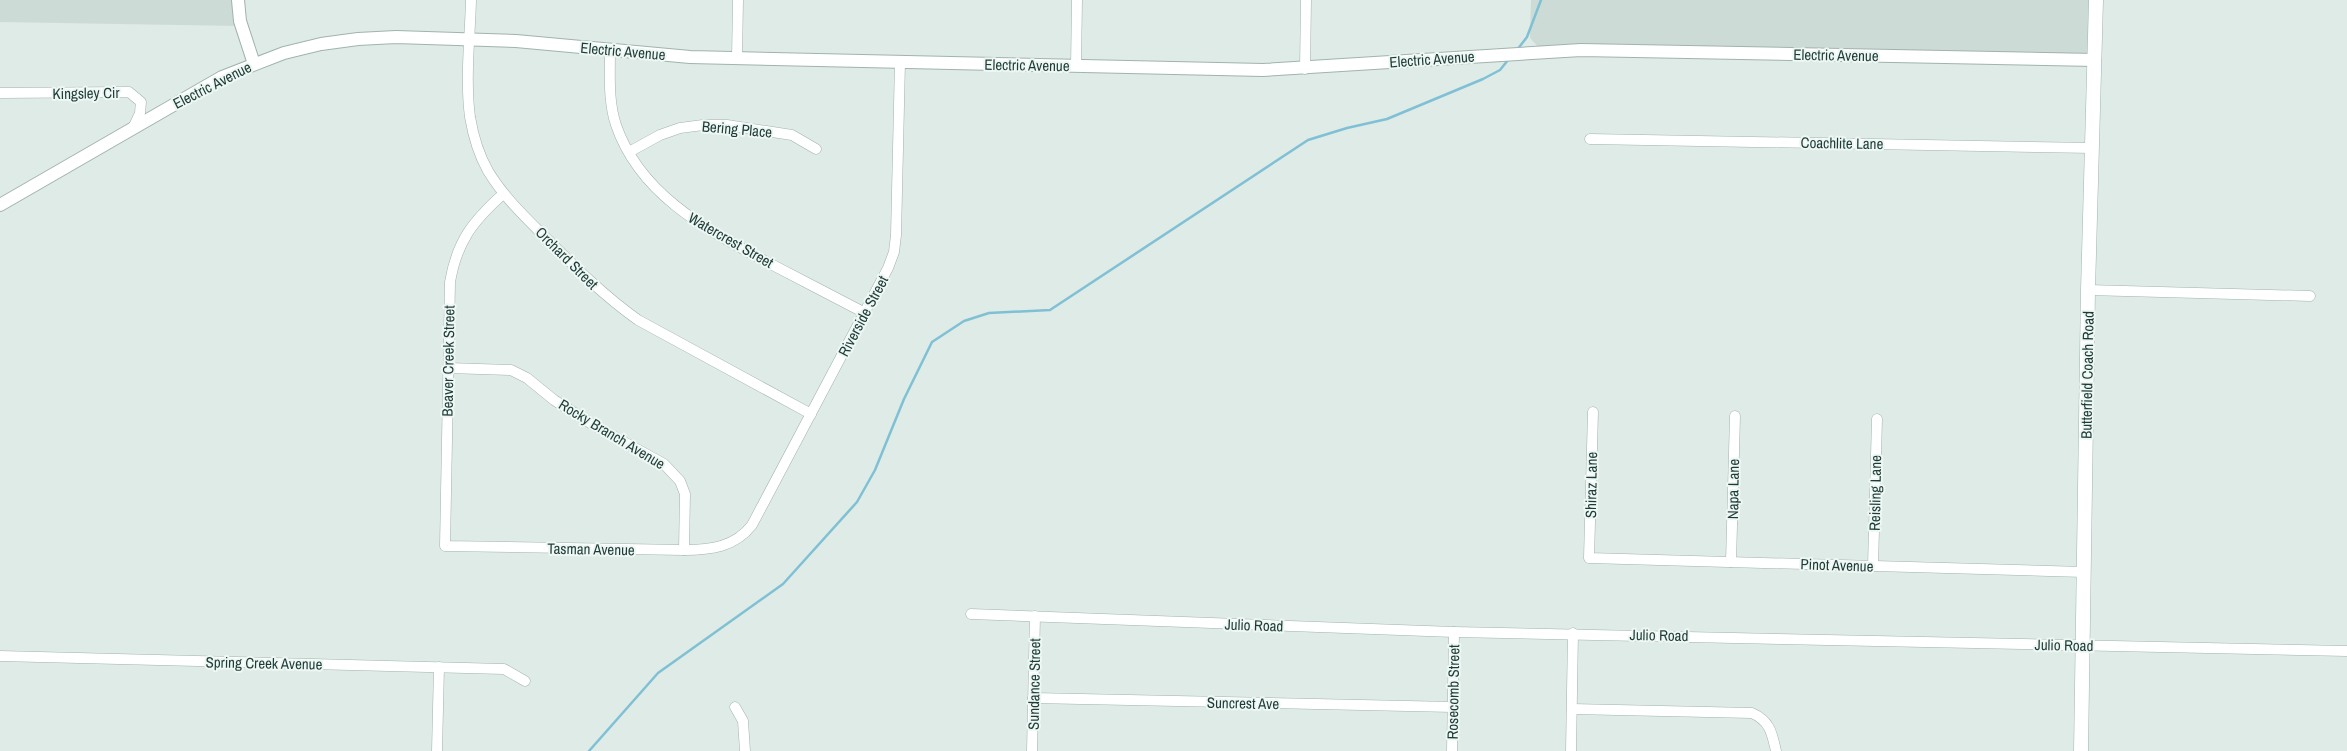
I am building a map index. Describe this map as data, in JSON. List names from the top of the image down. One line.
{"streets":{"main road":["Butterfield Coach Road"],"street":["Electric Avenue","Kingsley Cir","Bering Place","Coachlite Lane","Watercrest Street","Orchard Street","Riverside Street","Beaver Creek Street","Rocky Branch Avenue","Shiraz Lane","Napa Lane","Reisling Lane","Tasman Avenue","Pinot Avenue","Julio Road","Spring Creek Avenue","Sundance Street","Rosecomb Street","Suncrest Ave"]},"crossings":[["Electric Avenue","Kingsley Cir"],["Electric Avenue","Watercrest Street"],["Electric Avenue","Orchard Street"],["Electric Avenue","Riverside Street"],["Electric Avenue","Butterfield Coach Road"],["Bering Place","Watercrest Street"],["Coachlite Lane","Butterfield Coach Road"],["Watercrest Street","Riverside Street"],["Orchard Street","Riverside Street"],["Orchard Street","Beaver Creek Street"],["Riverside Street","Tasman Avenue"],["Beaver Creek Street","Rocky Branch Avenue"],["Beaver Creek Street","Tasman Avenue"],["Butterfield Coach Road","Pinot Avenue"],["Butterfield Coach Road","Julio Road"],["Rocky Branch Avenue","Tasman Avenue"],["Shiraz Lane","Pinot Avenue"],["Napa Lane","Pinot Avenue"],["Reisling Lane","Pinot Avenue"],["Julio Road","Sundance Street"],["Julio Road","Rosecomb Street"],["Sundance Street","Suncrest Ave"],["Rosecomb Street","Suncrest Ave"]]}
